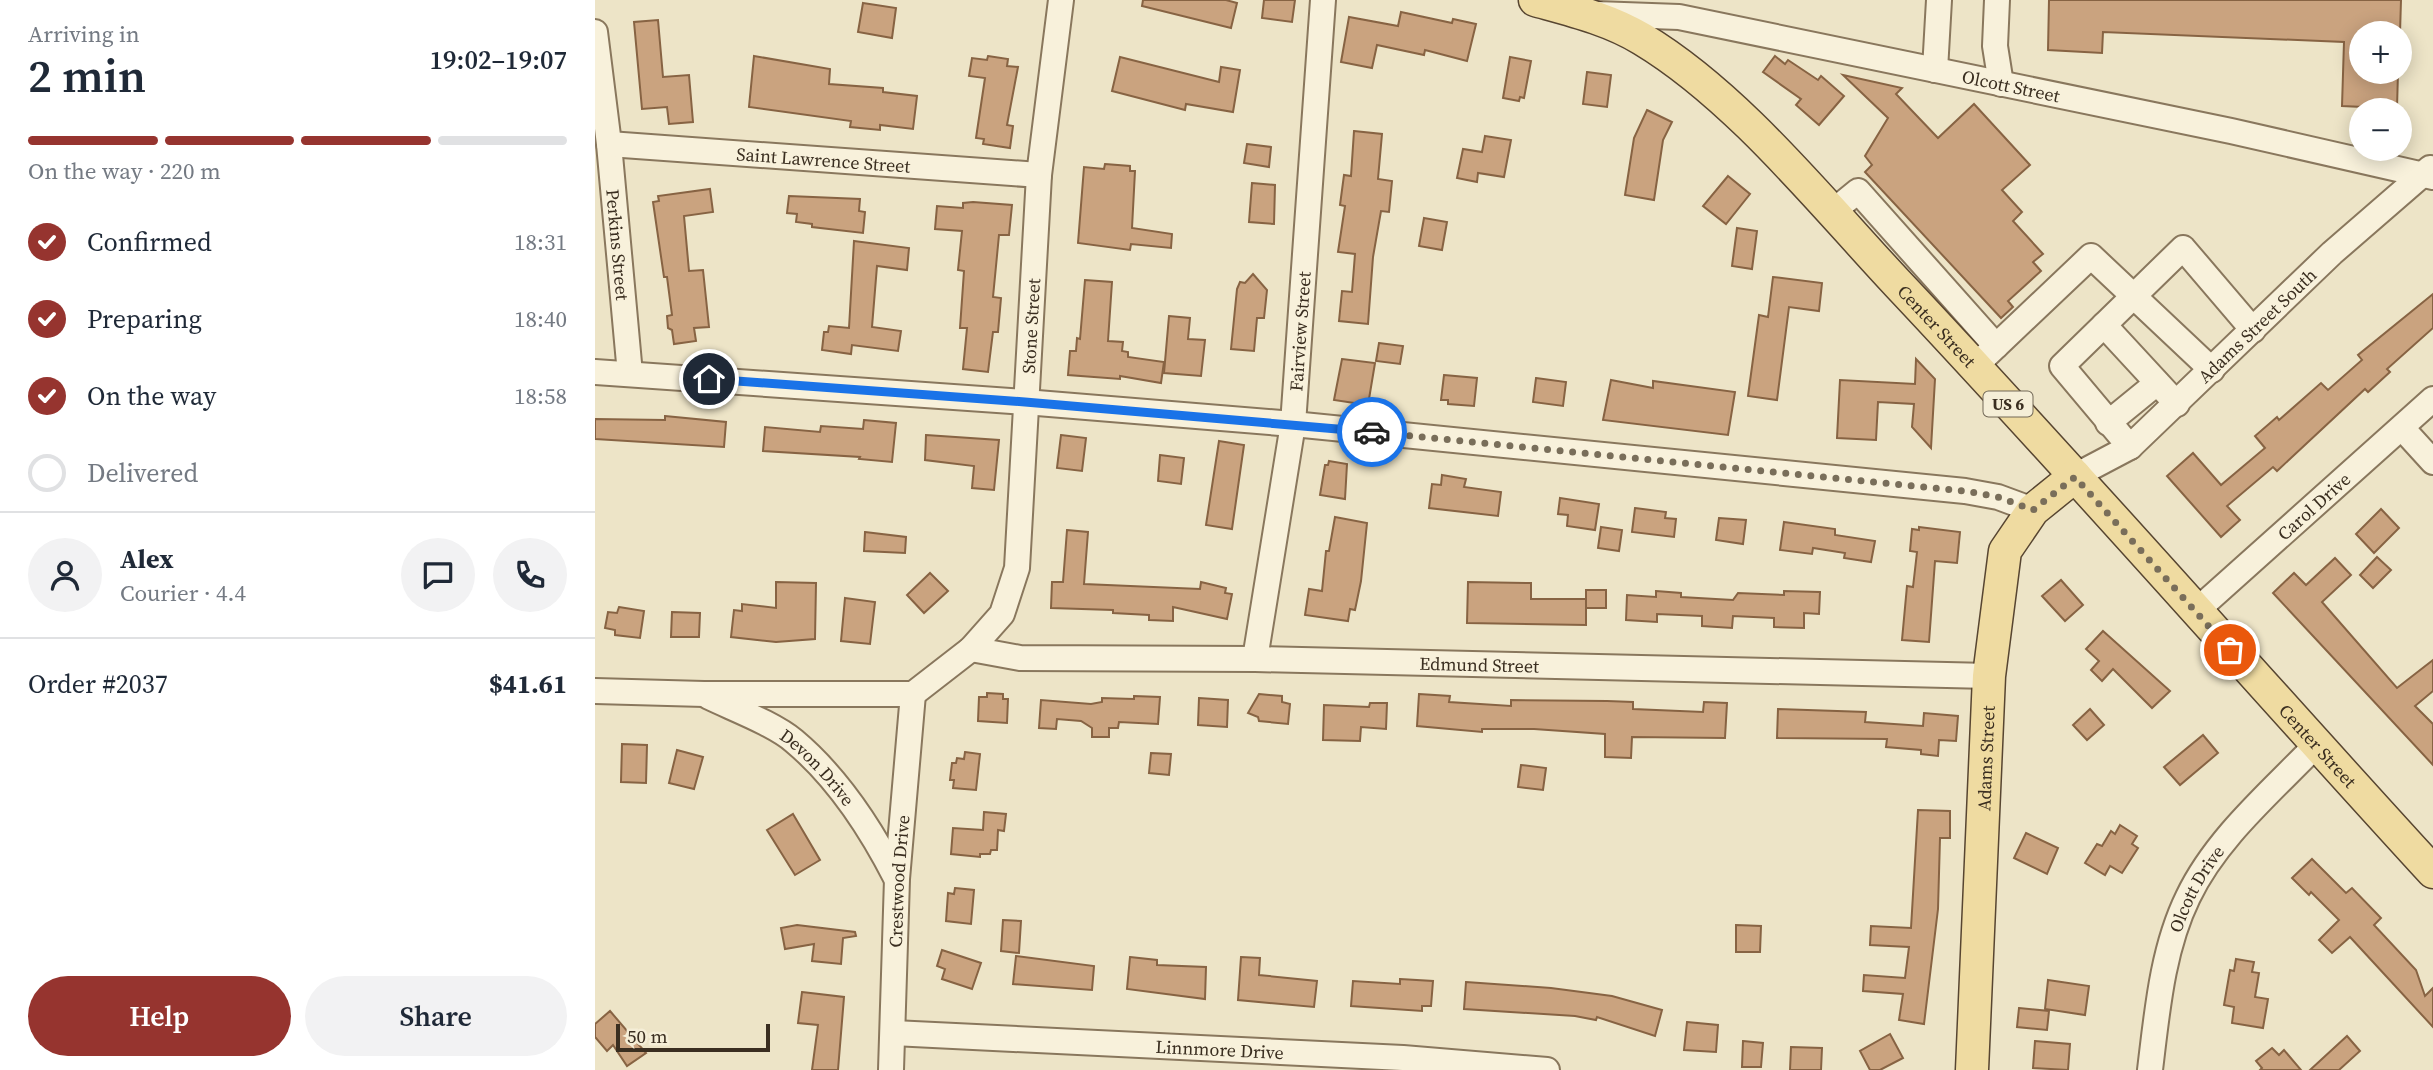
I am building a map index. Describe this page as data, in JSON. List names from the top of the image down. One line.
{"streets":{"main road":["Center Street","US 6","Adams Street"],"street":["Olcott Street","Saint Lawrence Street","Perkins Street","Stone Street","Adams Street South","Fairview Street","Carol Drive","Edmund Street","Devon Drive","Crestwood Drive","Olcott Drive","Linnmore Drive"]},"crossings":[["Olcott Street","Center Street"],["Olcott Street","Adams Street South"],["Saint Lawrence Street","Perkins Street"],["Saint Lawrence Street","Stone Street"],["Stone Street","Edmund Street"],["Stone Street","Devon Drive"],["Stone Street","Crestwood Drive"],["Center Street","Adams Street South"],["Center Street","Carol Drive"],["Center Street","Adams Street"],["Center Street","Olcott Drive"],["Adams Street South","Adams Street"],["Fairview Street","Edmund Street"],["Edmund Street","Adams Street"],["Devon Drive","Crestwood Drive"],["Crestwood Drive","Linnmore Drive"]],"scale_bar":"50 m","page":{"heading":["2 min","Arriving in","19:02–19:07"],"panel":["Alex","Courier · 4.4","Order #2037","$41.61"],"map_buttons":["+","−"],"bar":"On the way · 220 m","list":[["Confirmed","18:31"],["Preparing","18:40"],["On the way","18:58"],"Delivered"],"buttons":["Help","Share"],"scale":"50 m"}}
